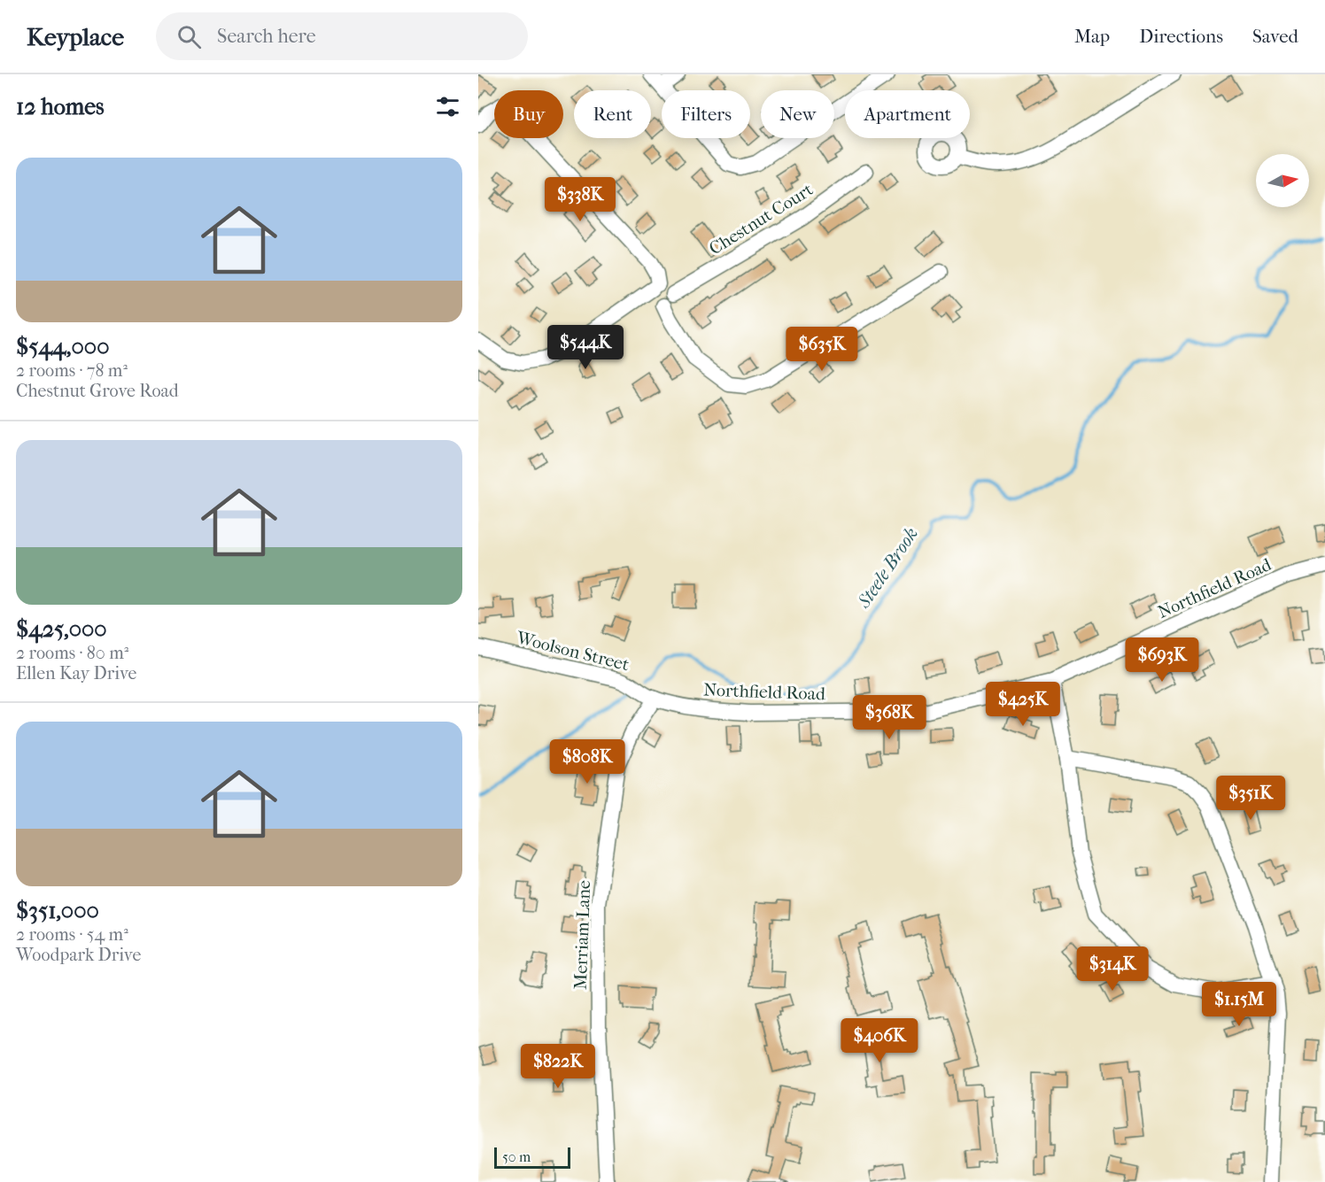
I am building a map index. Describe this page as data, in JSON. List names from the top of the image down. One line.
{"streets":{"street":["Chestnut Court","Northfield Road","Woolson Street","Merriam Lane"]},"crossings":[["Northfield Road","Woolson Street"],["Northfield Road","Merriam Lane"],["Woolson Street","Merriam Lane"]],"water":["Steele Brook"],"scale_bar":"50 m","north":"right","page":{"header":"Keyplace","search":"Search here","nav":["Map","Directions","Saved"],"heading":"12 homes","chip":["Buy","Rent","Filters","New","Apartment"],"list":[{"name":"$544,000","note":"2 rooms · 78 m² · Chestnut Grove Road"},{"name":"$425,000","note":"2 rooms · 80 m² · Ellen Kay Drive"},{"name":"$351,000","note":"2 rooms · 54 m² · Woodpark Drive"}],"price":["$338K","$544K","$635K","$693K","$425K","$368K","$808K","$351K","$314K","$1.15M","$406K","$822K"],"scale":"50 m"}}
